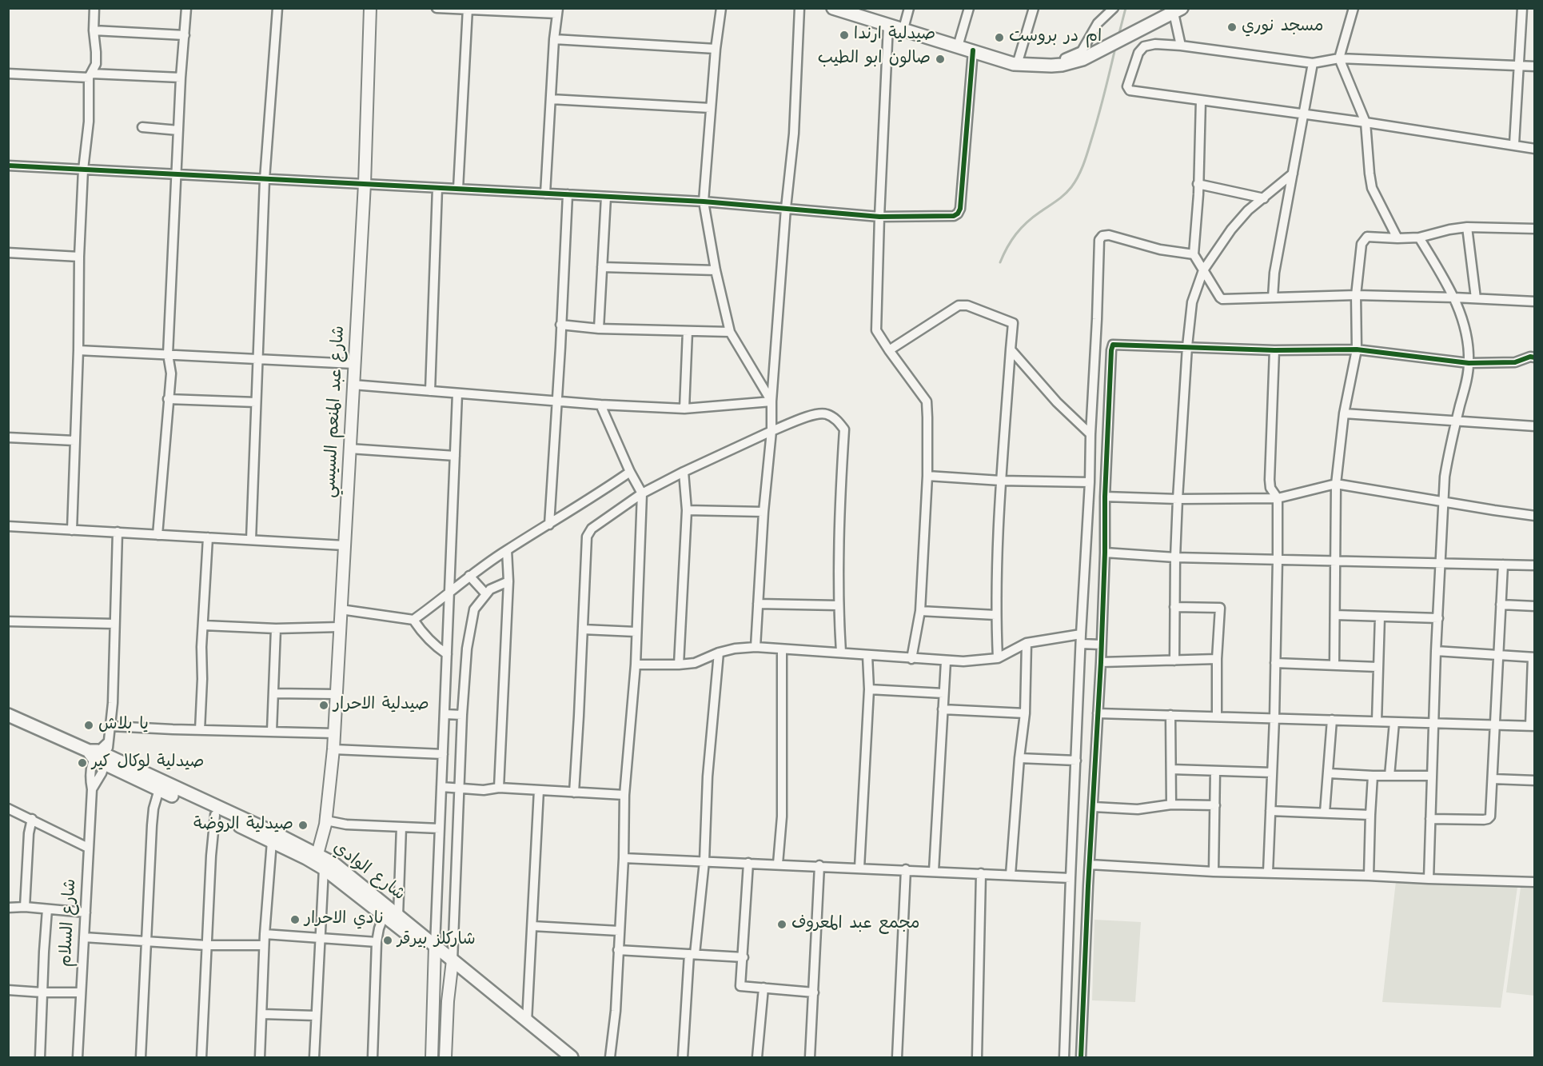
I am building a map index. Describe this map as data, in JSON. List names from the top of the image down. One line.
{"streets":{"main road":["شارع الوادي"],"street":["شارع عبد المنعم السيسي","شارع السلام"]},"crossings":[["شارع عبد المنعم السيسي","شارع الوادي"],["شارع الوادي","شارع السلام"]],"places":["مسجد نوري","صيدلية ارندا","ام در بروست","صالون ابو الطيب","صيدلية الاحرار","يا بلاش","صيدلية لوكال كير","صيدلية الروضة","نادي الاحرار","مجمع عبد المعروف","شاركلز بيرقر"]}
